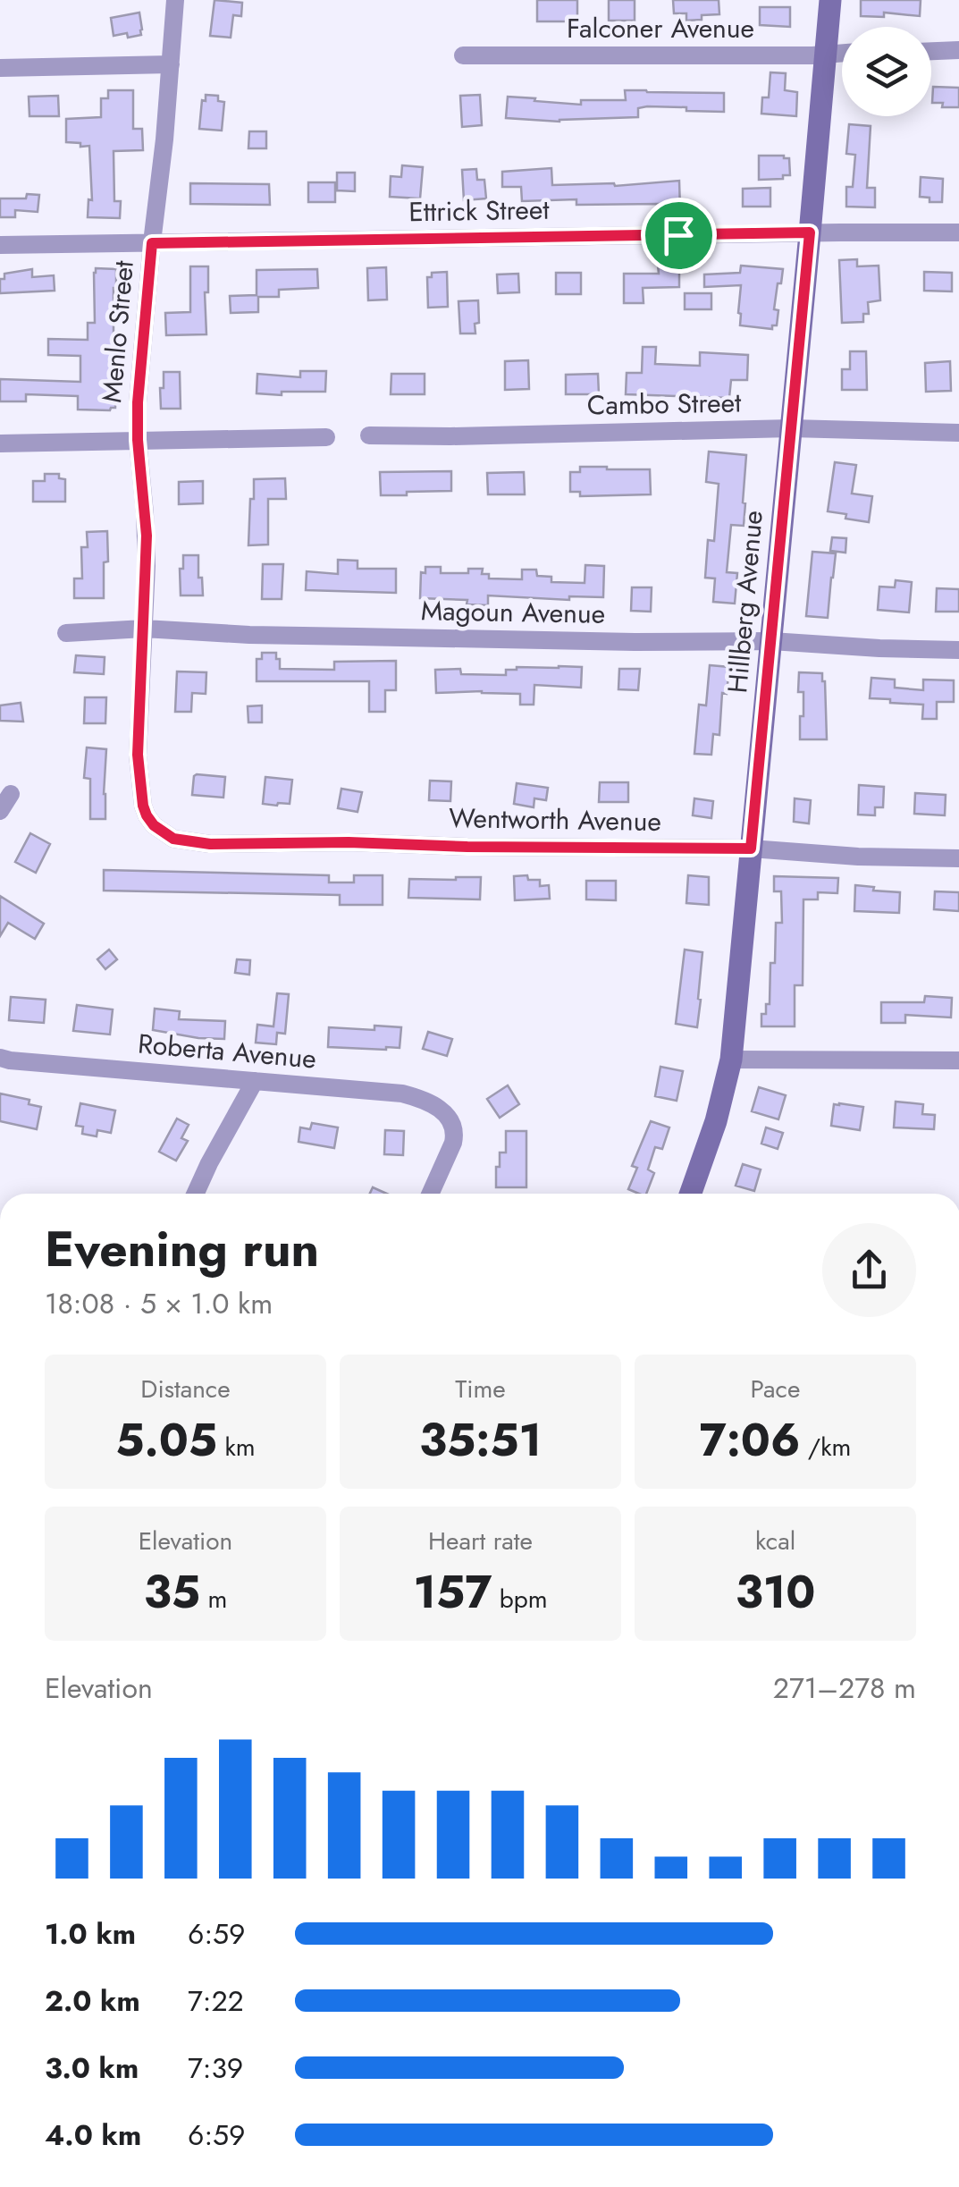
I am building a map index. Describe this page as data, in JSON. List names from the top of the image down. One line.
{"streets":{"street":["Falconer Avenue","Ettrick Street","Menlo Street","Cambo Street","Hillberg Avenue","Magoun Avenue","Wentworth Avenue","Roberta Avenue"]},"crossings":[["Falconer Avenue","Hillberg Avenue"],["Ettrick Street","Menlo Street"],["Ettrick Street","Hillberg Avenue"],["Menlo Street","Magoun Avenue"],["Menlo Street","Wentworth Avenue"],["Cambo Street","Hillberg Avenue"],["Hillberg Avenue","Magoun Avenue"],["Hillberg Avenue","Wentworth Avenue"]],"page":{"heading":["Evening run","18:08 · 5 × 1.0 km"],"stats":[["Distance","5.05 km"],["Time","35:51"],["Pace","7:06 /km"],["Elevation","35 m"],["Heart rate","157 bpm"],["kcal","310"]],"chart":["Elevation","271–278 m"],"list":[{"name":"1.0 km","note":"6:59"},{"name":"2.0 km","note":"7:22"},{"name":"3.0 km","note":"7:39"},{"name":"4.0 km","note":"6:59"}]}}
